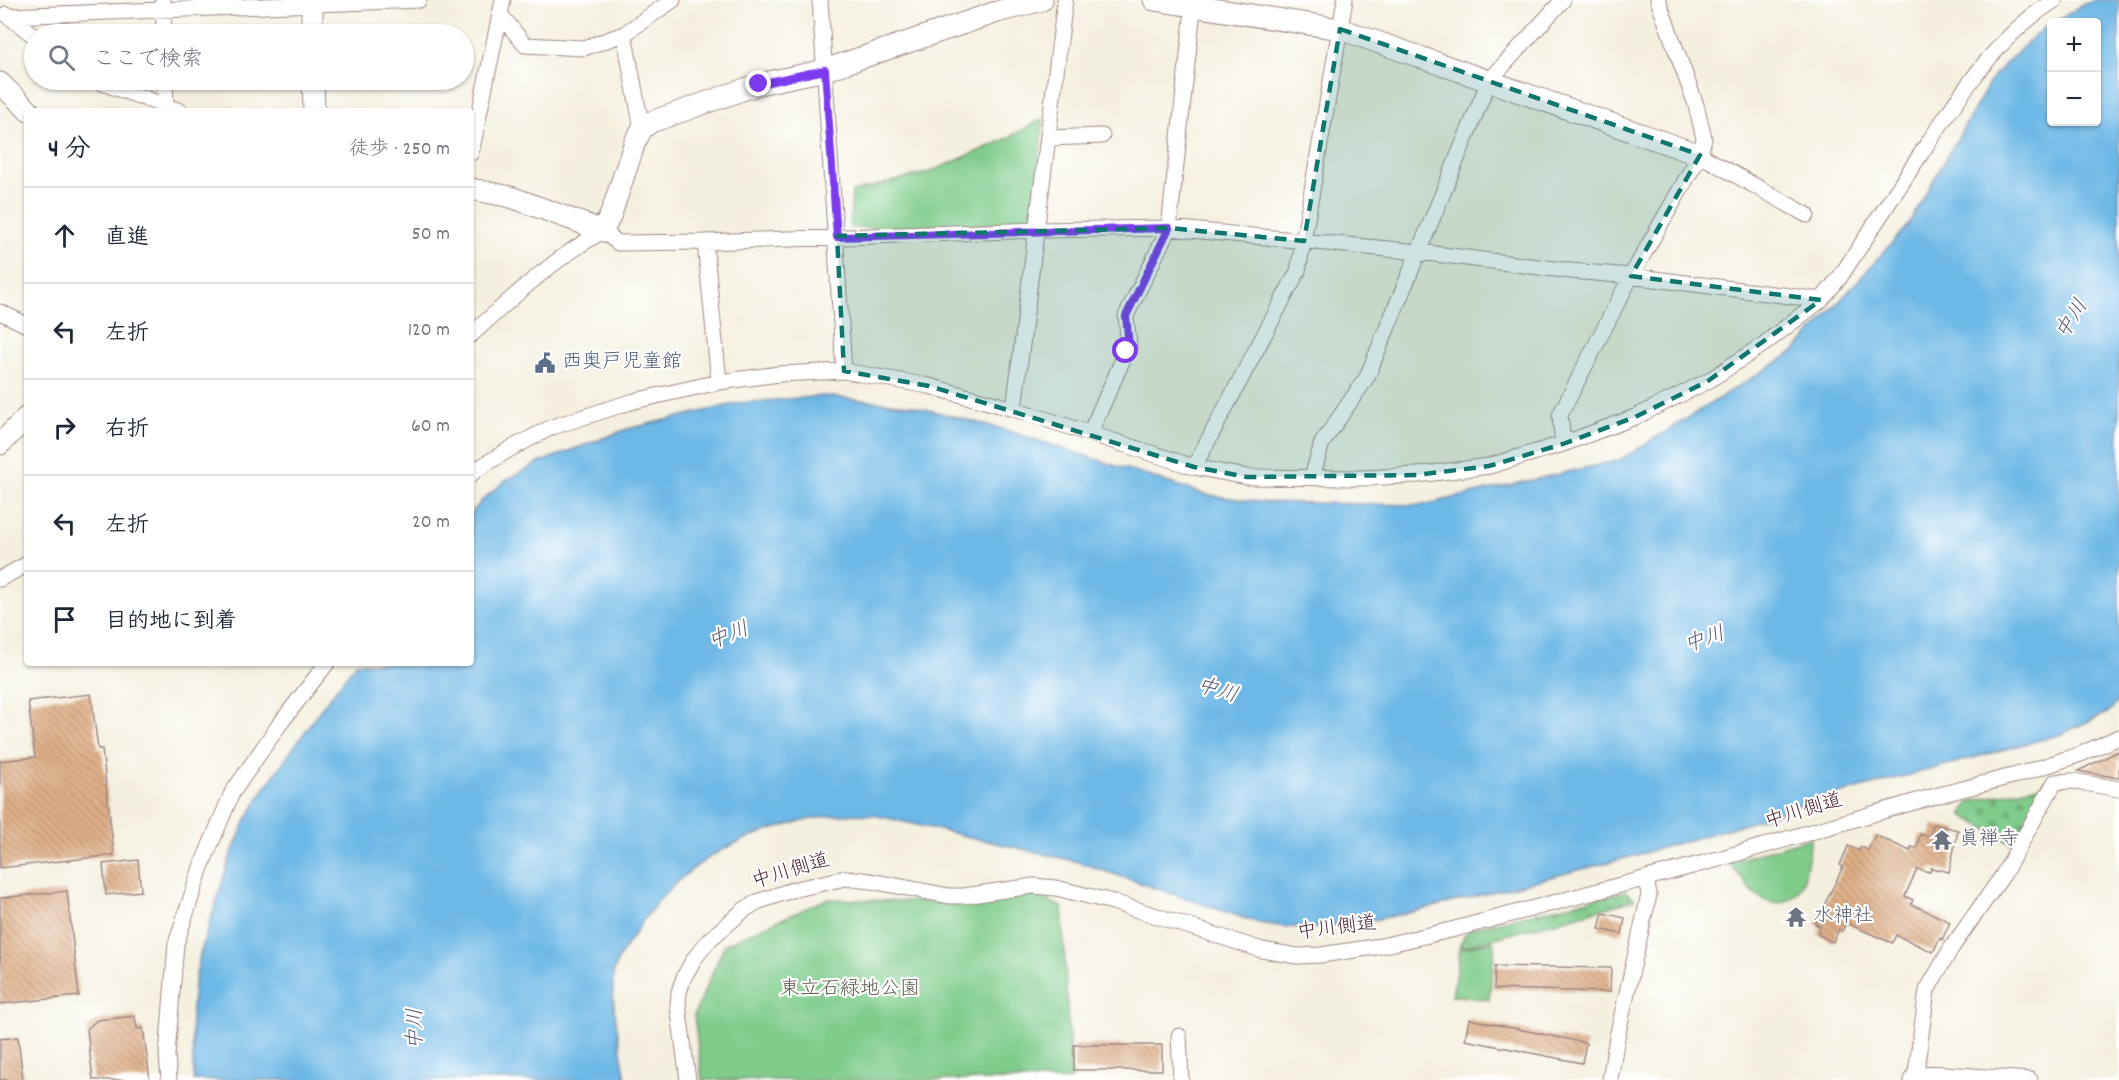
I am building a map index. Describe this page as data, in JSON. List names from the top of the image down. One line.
{"streets":{"street":["中川側道"]},"water":["中川"],"parks":["東立石緑地公園"],"places":{"public building":["西奥戸児童館"],"temple":["眞禅寺","水神社"]},"page":{"map_buttons":["+","−"],"search":"ここで検索","heading":["4 分","徒歩 · 250 m"],"list":[["直進","50 m"],["左折","120 m"],["右折","60 m"],["左折","20 m"],"目的地に到着"]}}
